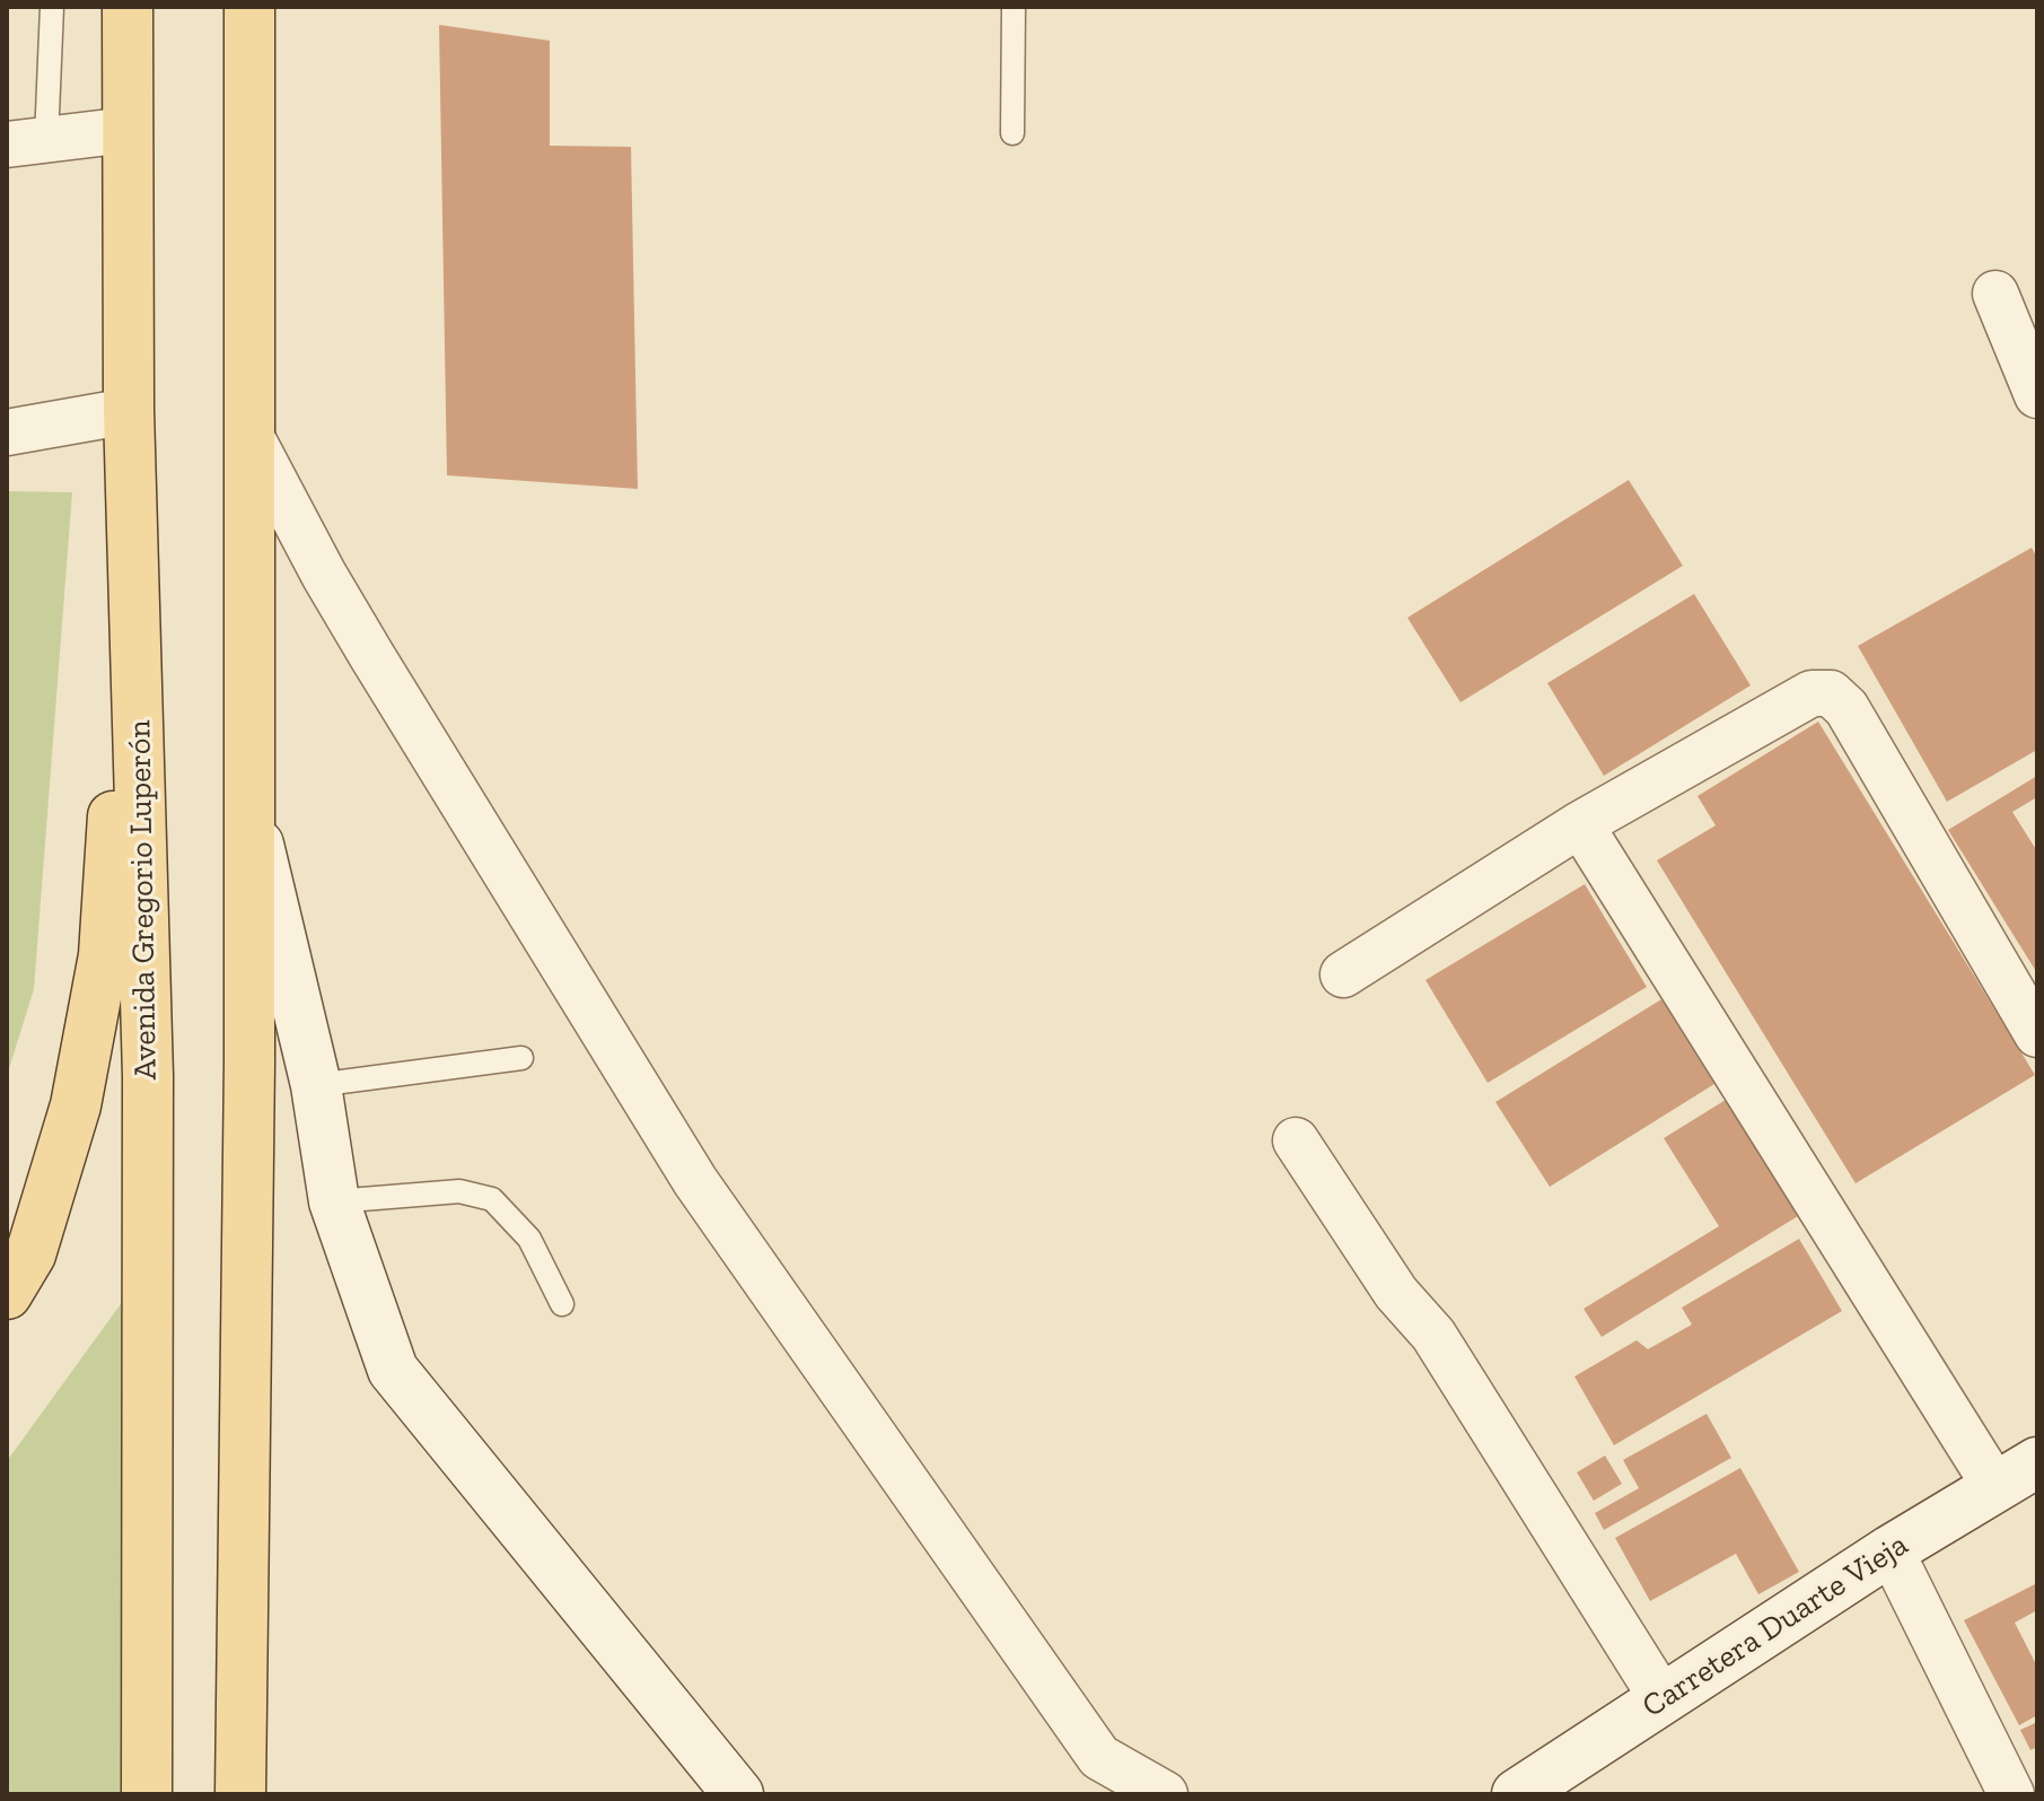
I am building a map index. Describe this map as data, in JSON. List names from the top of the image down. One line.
{"streets":{"main road":["Avenida Gregorio Luperón","Carretera Duarte Vieja"]}}
